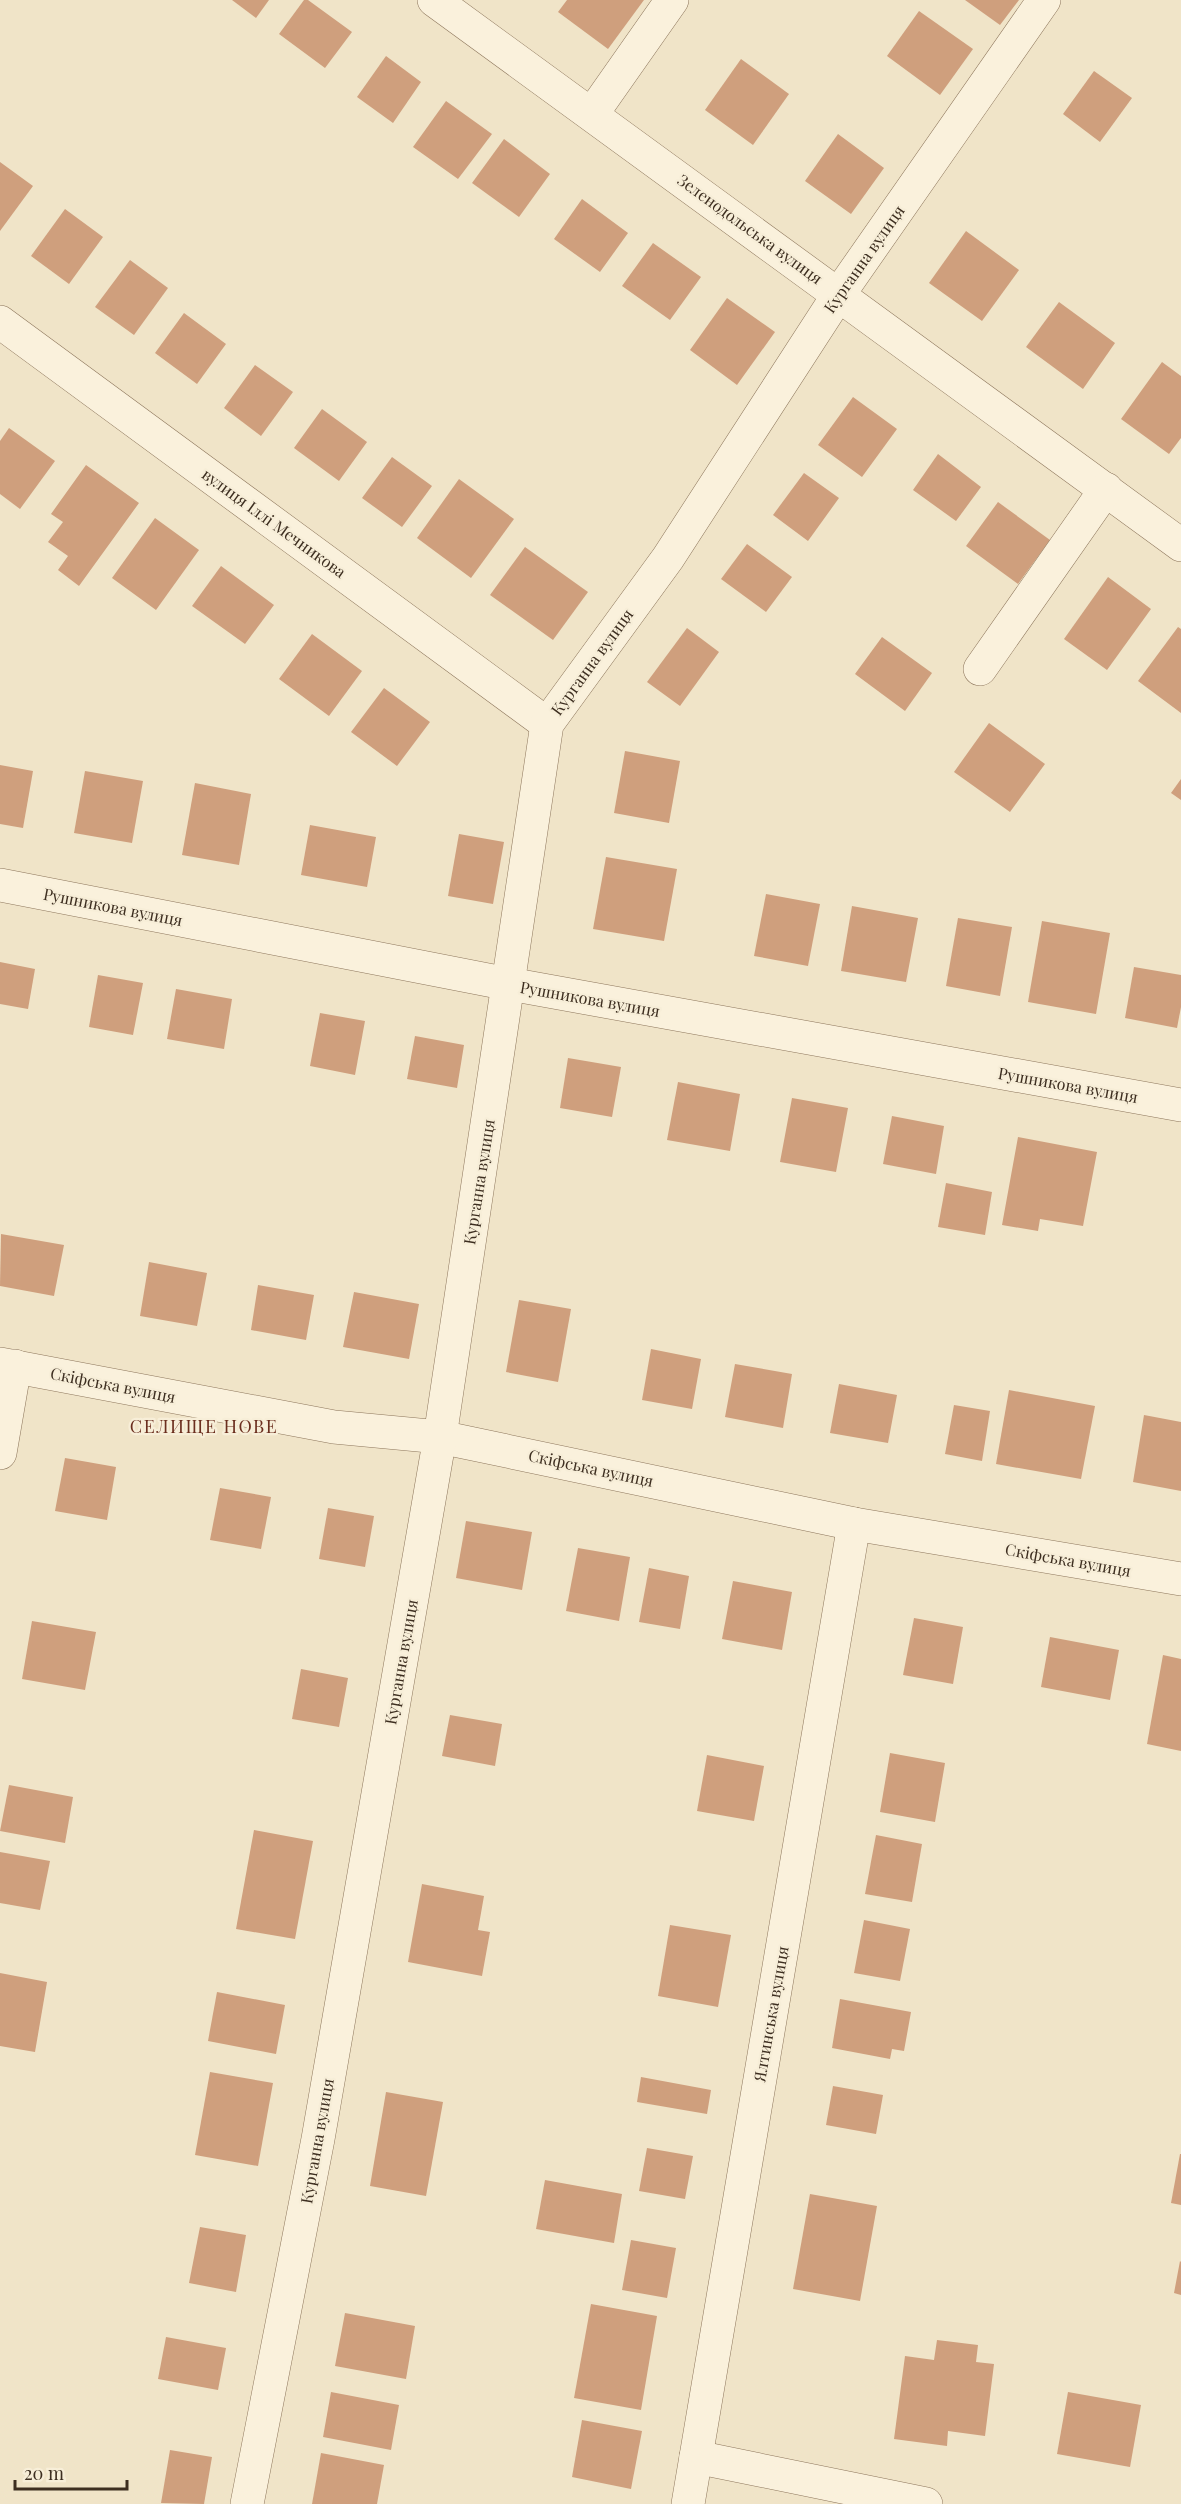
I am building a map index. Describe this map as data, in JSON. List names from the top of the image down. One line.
{"streets":{"street":["Зеленодольська вулиця","Курганна вулиця","вулиця Іллі Мечникова","Рушникова вулиця","Скіфська вулиця","Ялтинська вулиця"]},"crossings":[["Зеленодольська вулиця","Курганна вулиця"],["Курганна вулиця","вулиця Іллі Мечникова"],["Курганна вулиця","Рушникова вулиця"],["Курганна вулиця","Скіфська вулиця"],["Скіфська вулиця","Ялтинська вулиця"]],"districts":["СЕЛИЩЕ НОВЕ"],"scale_bar":"20 m"}
